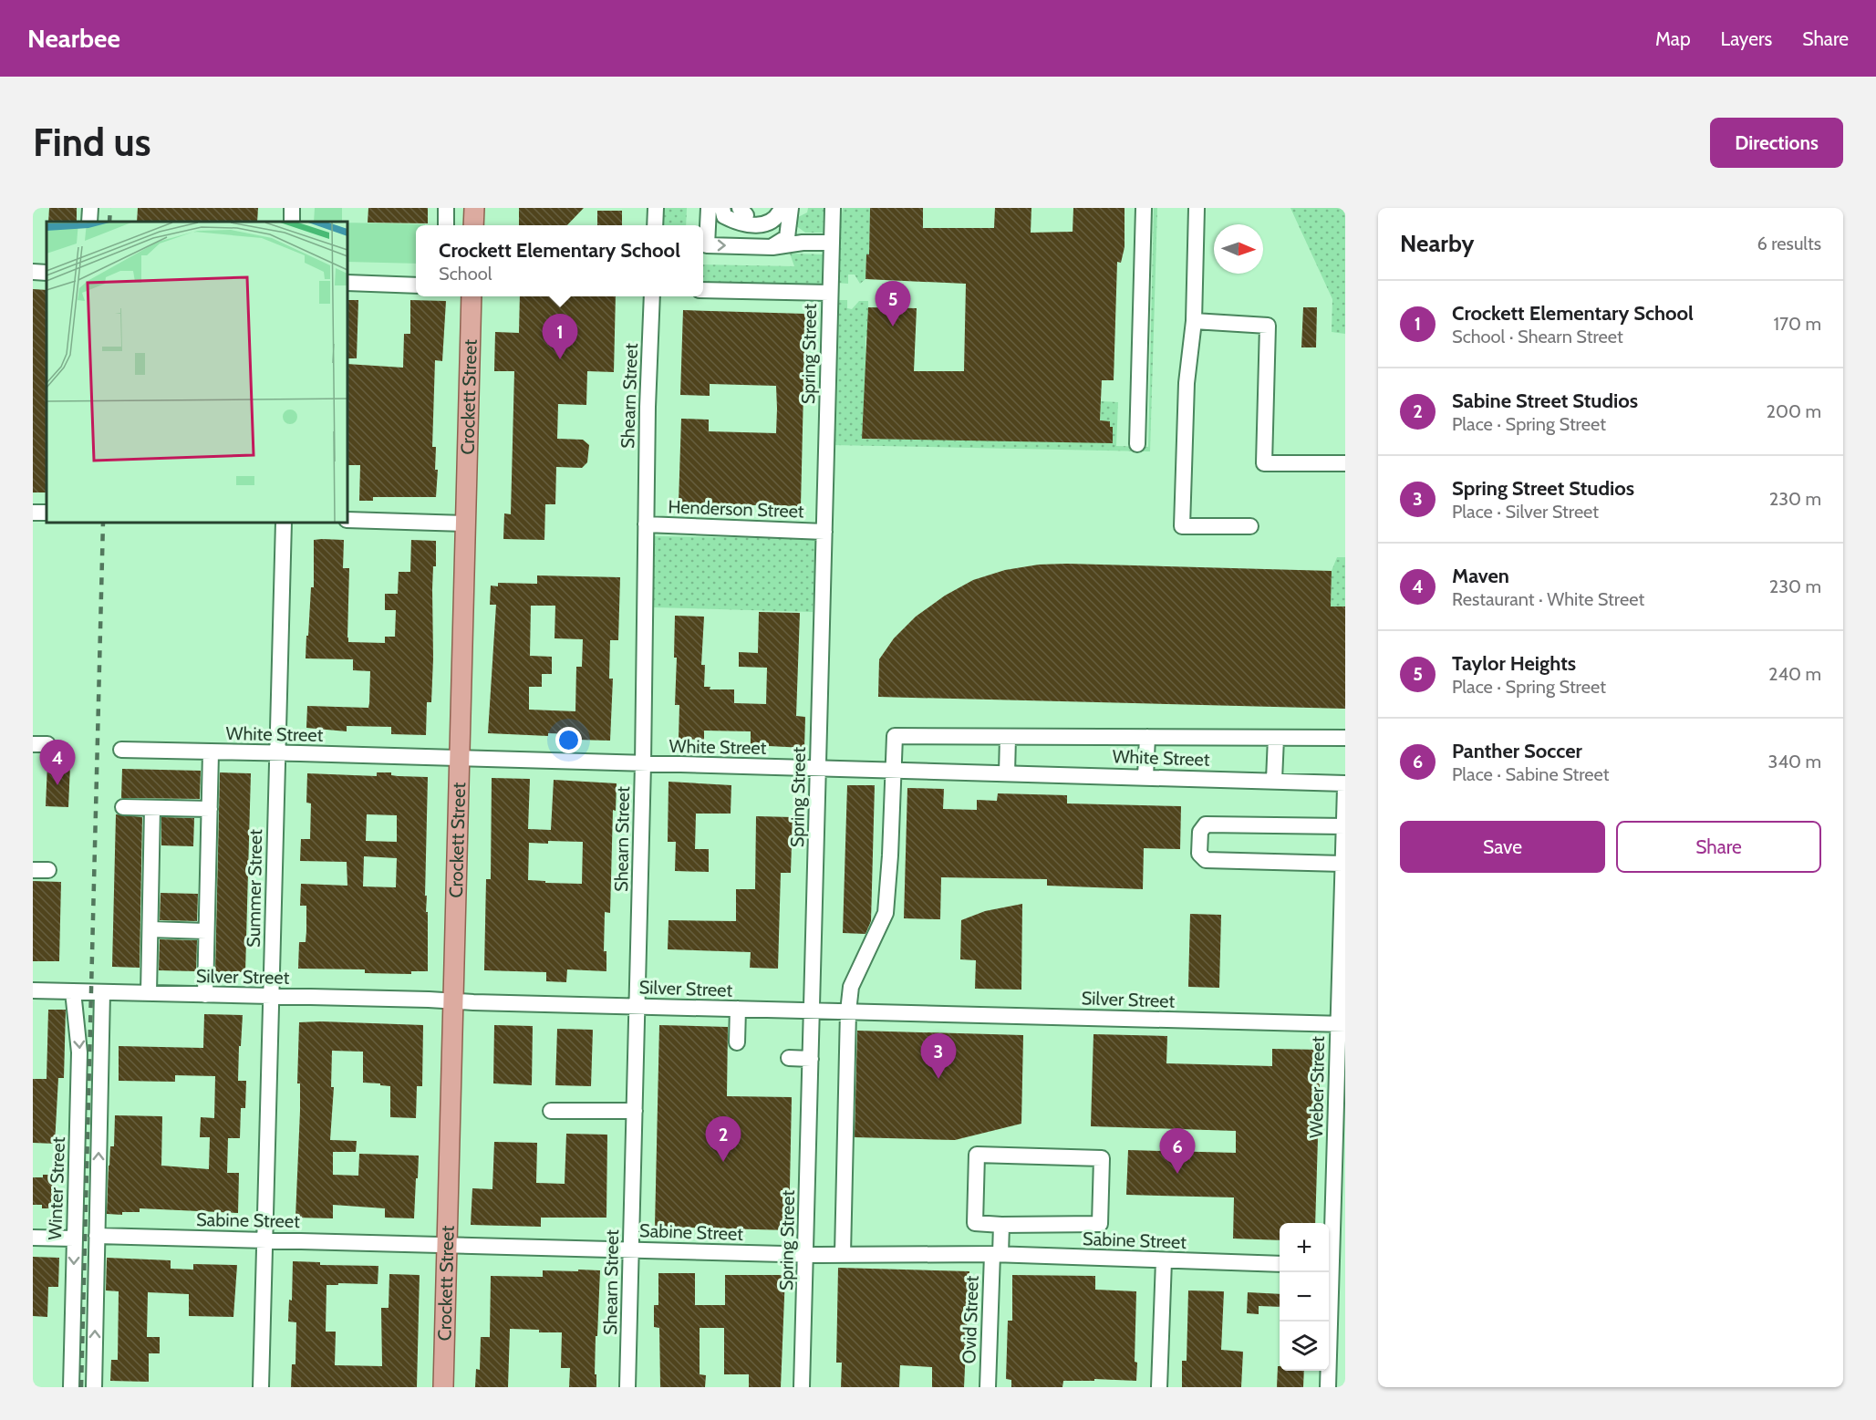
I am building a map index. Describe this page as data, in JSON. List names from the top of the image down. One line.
{"streets":{"main road":["Crockett Street"],"street":["Spring Street","Shearn Street","Henderson Street","White Street","Summer Street","Silver Street","Weber Street","Winter Street","Sabine Street","Ovid Street"]},"crossings":[["Spring Street","Henderson Street"],["Spring Street","White Street"],["Spring Street","Silver Street"],["Spring Street","Sabine Street"],["Shearn Street","Henderson Street"],["Shearn Street","White Street"],["Shearn Street","Silver Street"],["Shearn Street","Sabine Street"],["Crockett Street","White Street"],["Crockett Street","Silver Street"],["Crockett Street","Sabine Street"],["White Street","Summer Street"],["Summer Street","Silver Street"],["Summer Street","Sabine Street"],["Silver Street","Weber Street"],["Silver Street","Winter Street"],["Sabine Street","Ovid Street"]],"north":"right","page":{"header":"Nearbee","nav":["Map","Layers","Share"],"buttons":["Directions",["Save","Share"]],"title":"Find us","heading":["Nearby","6 results"],"popup":["Crockett Elementary School","School"],"list":[{"mark":"1","name":"Crockett Elementary School","note":"School · Shearn Street","value":"170 m"},{"mark":"2","name":"Sabine Street Studios","note":"Place · Spring Street","value":"200 m"},{"mark":"3","name":"Spring Street Studios","note":"Place · Silver Street","value":"230 m"},{"mark":"4","name":"Maven","note":"Restaurant · White Street","value":"230 m"},{"mark":"5","name":"Taylor Heights","note":"Place · Spring Street","value":"240 m"},{"mark":"6","name":"Panther Soccer","note":"Place · Sabine Street","value":"340 m"}],"pins":["5","1","4","3","2","6"],"map_buttons":["+","−"]}}
